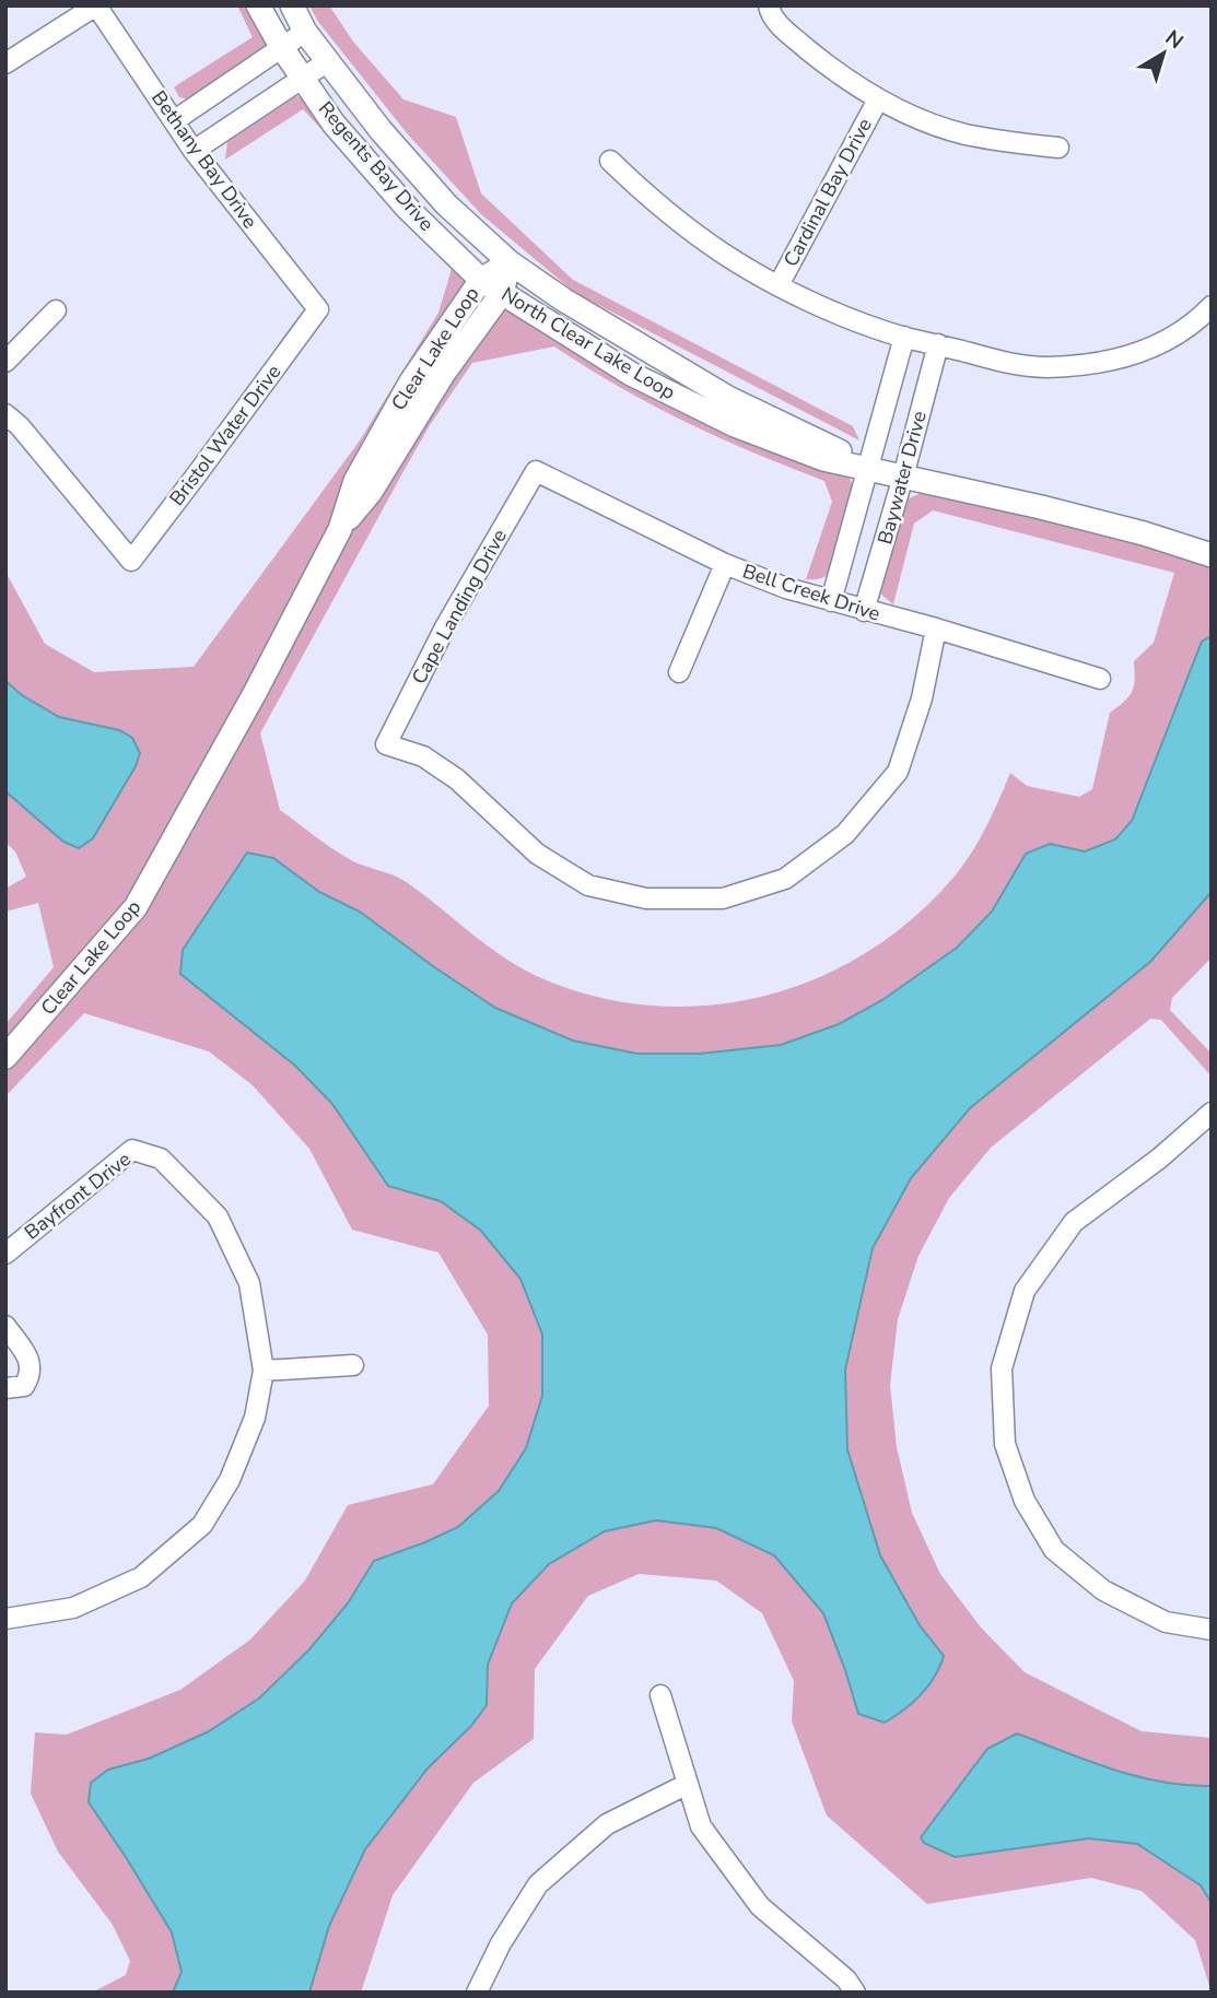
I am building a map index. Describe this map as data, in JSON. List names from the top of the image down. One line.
{"streets":{"street":["Bethany Bay Drive","Regents Bay Drive","Cardinal Bay Drive","North Clear Lake Loop","Clear Lake Loop","Bristol Water Drive","Baywater Drive","Bell Creek Drive","Cape Landing Drive","Bayfront Drive"]},"crossings":[["Bethany Bay Drive","Bristol Water Drive"],["Regents Bay Drive","North Clear Lake Loop"],["Regents Bay Drive","Clear Lake Loop"],["North Clear Lake Loop","Clear Lake Loop"],["North Clear Lake Loop","Baywater Drive"],["Baywater Drive","Bell Creek Drive"],["Bell Creek Drive","Cape Landing Drive"]],"north":"top right"}
